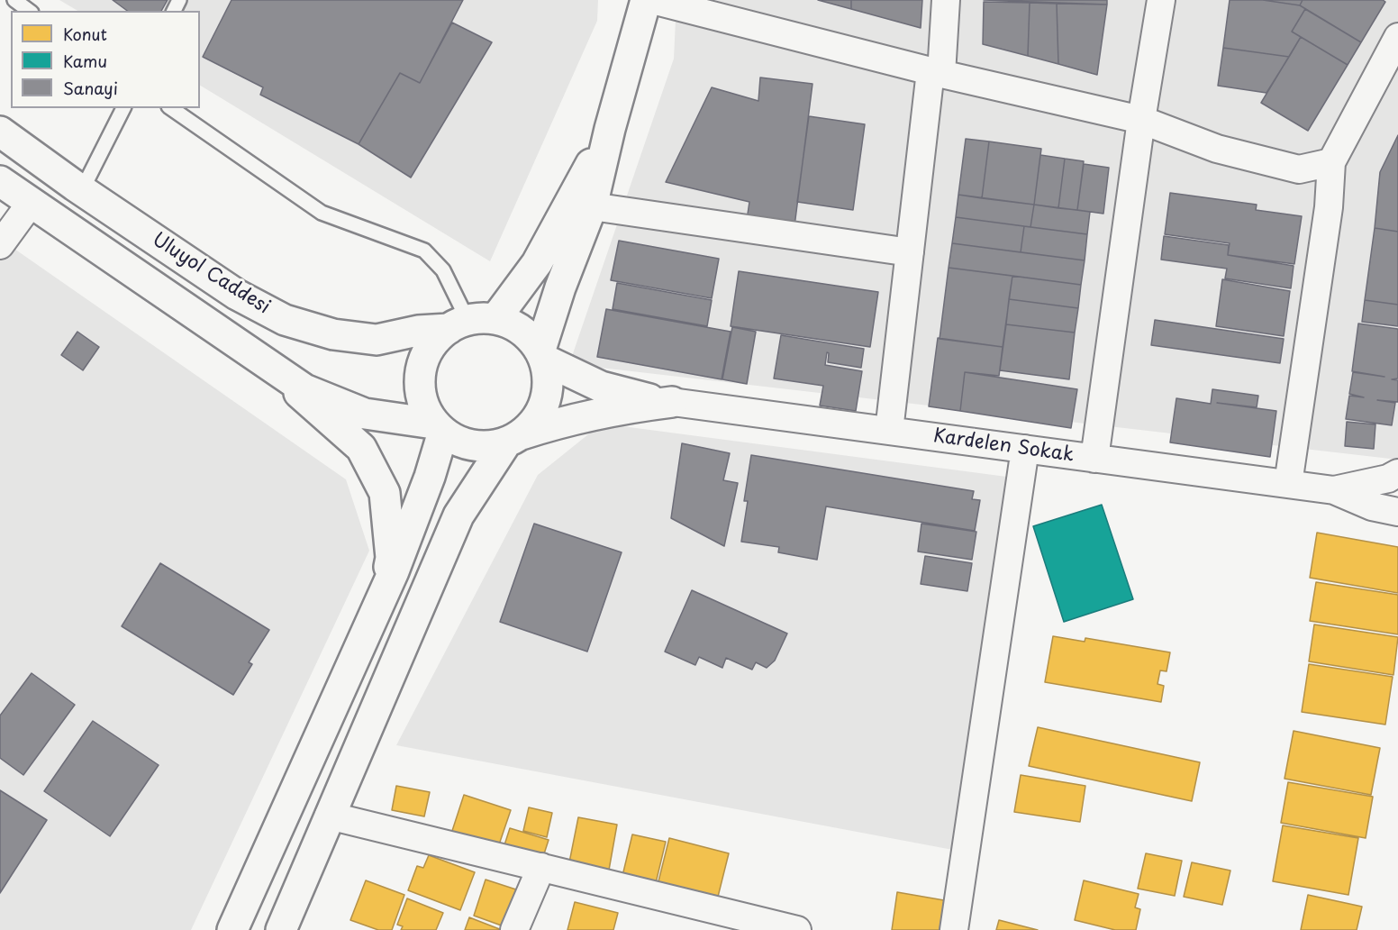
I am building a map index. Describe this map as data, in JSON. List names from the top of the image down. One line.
{"streets":{"main road":["Uluyol Caddesi"],"street":["Kardelen Sokak"]},"legend":["Konut","Kamu","Sanayi"]}
